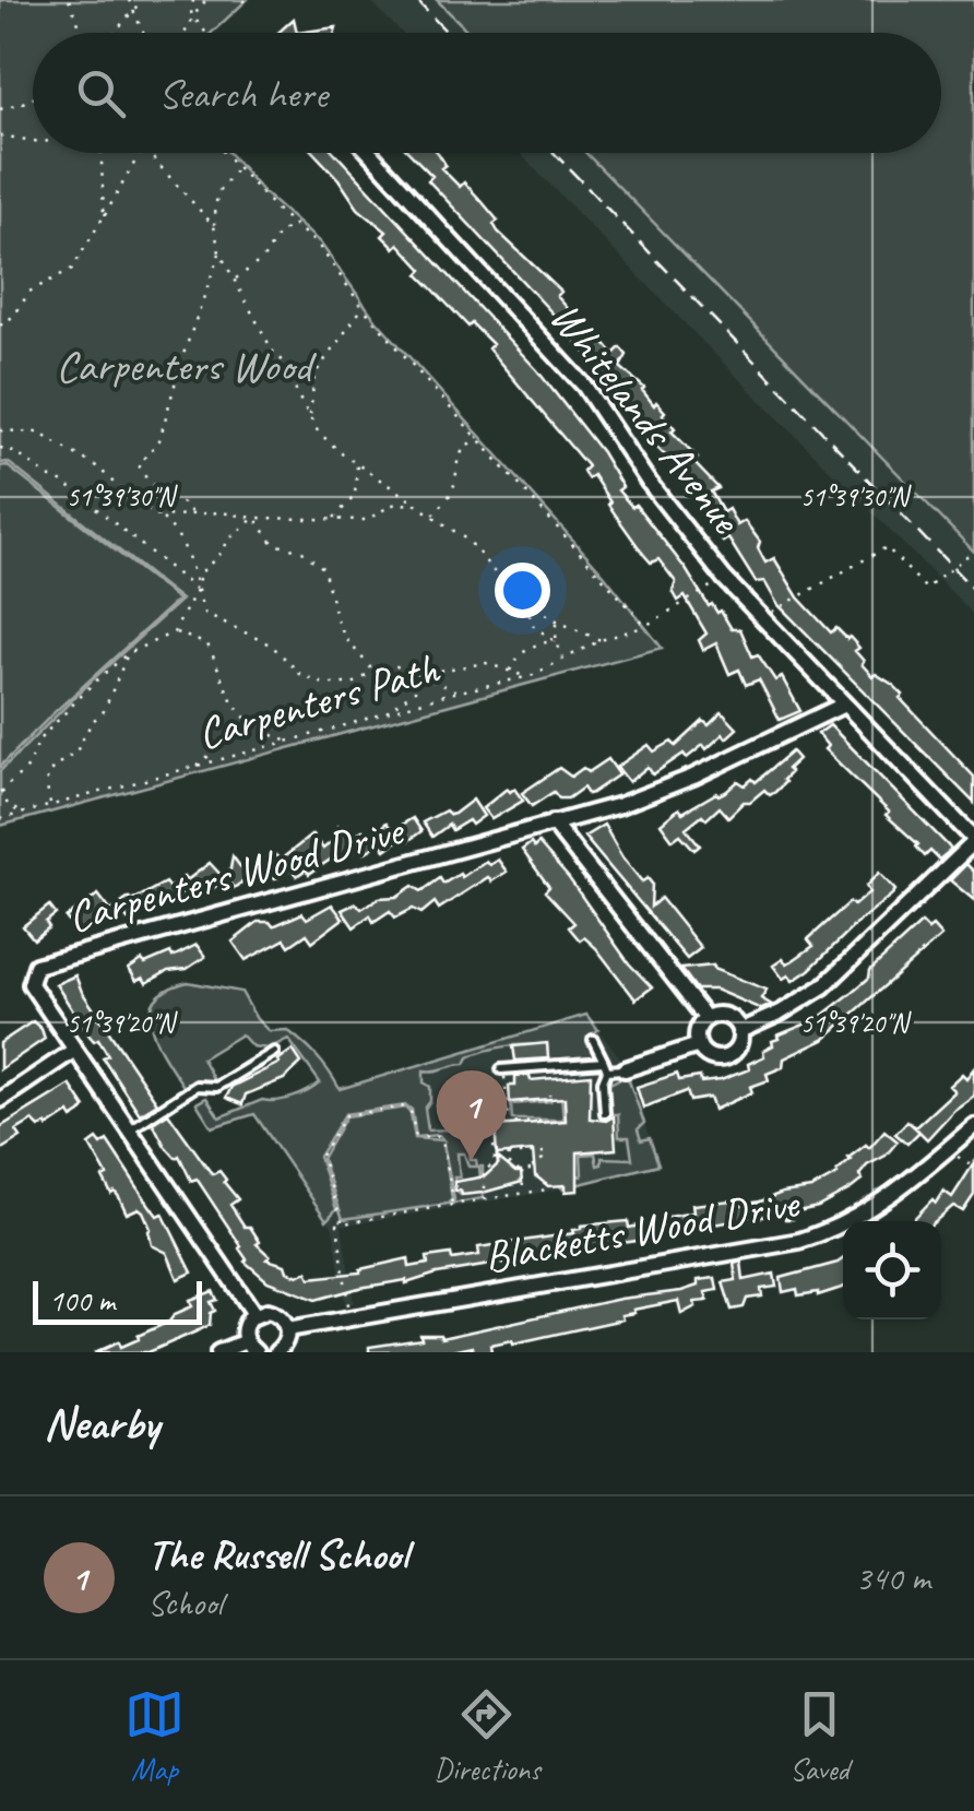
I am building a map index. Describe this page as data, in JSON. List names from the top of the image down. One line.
{"streets":{"street":["Whitelands Avenue","Carpenters Wood Drive","Blacketts Wood Drive"],"path":["Carpenters Path"]},"crossings":[["Whitelands Avenue","Carpenters Path"],["Whitelands Avenue","Carpenters Wood Drive"]],"parks":["Carpenters Wood"],"scale_bar":"100 m","page":{"search":"Search here","pins":"1","scale":"100 m","heading":"Nearby","list":[{"mark":"1","name":"The Russell School","note":"School","value":"340 m"}],"nav":["Map","Directions","Saved"]},"coordinates":["51°39'30\"N","51°39'20\"N"]}
